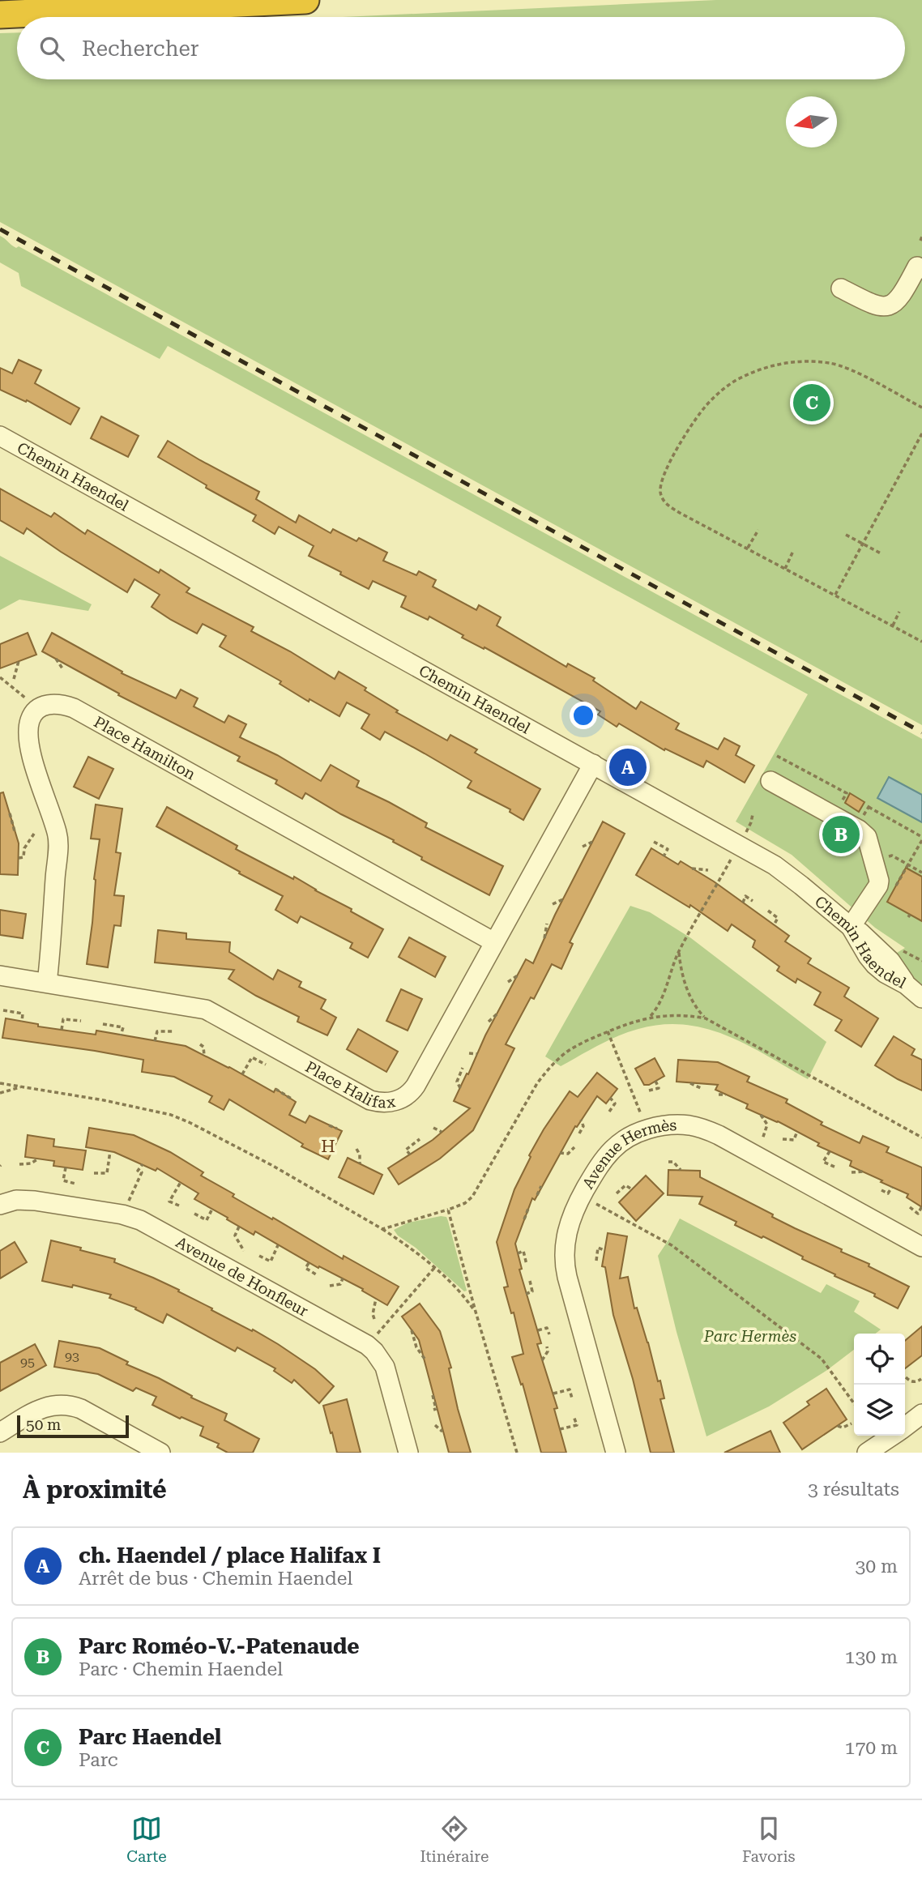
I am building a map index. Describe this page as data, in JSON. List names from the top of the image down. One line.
{"streets":{"street":["Chemin Haendel","Place Hamilton","Place Halifax","Avenue Hermès","Avenue de Honfleur"]},"crossings":[["Chemin Haendel","Place Halifax"],["Place Hamilton","Place Halifax"]],"districts":["H"],"parks":["Parc Hermès"],"house_numbers":["93","95"],"scale_bar":"50 m","north":"left","page":{"search":"Rechercher","pins":["C","A","B"],"scale":"50 m","heading":["À proximité","3 résultats"],"list":[{"mark":"A","name":"ch. Haendel / place Halifax I","note":"Arrêt de bus · Chemin Haendel","value":"30 m"},{"mark":"B","name":"Parc Roméo-V.-Patenaude","note":"Parc · Chemin Haendel","value":"130 m"},{"mark":"C","name":"Parc Haendel","note":"Parc","value":"170 m"}],"nav":["Carte","Itinéraire","Favoris"]}}
